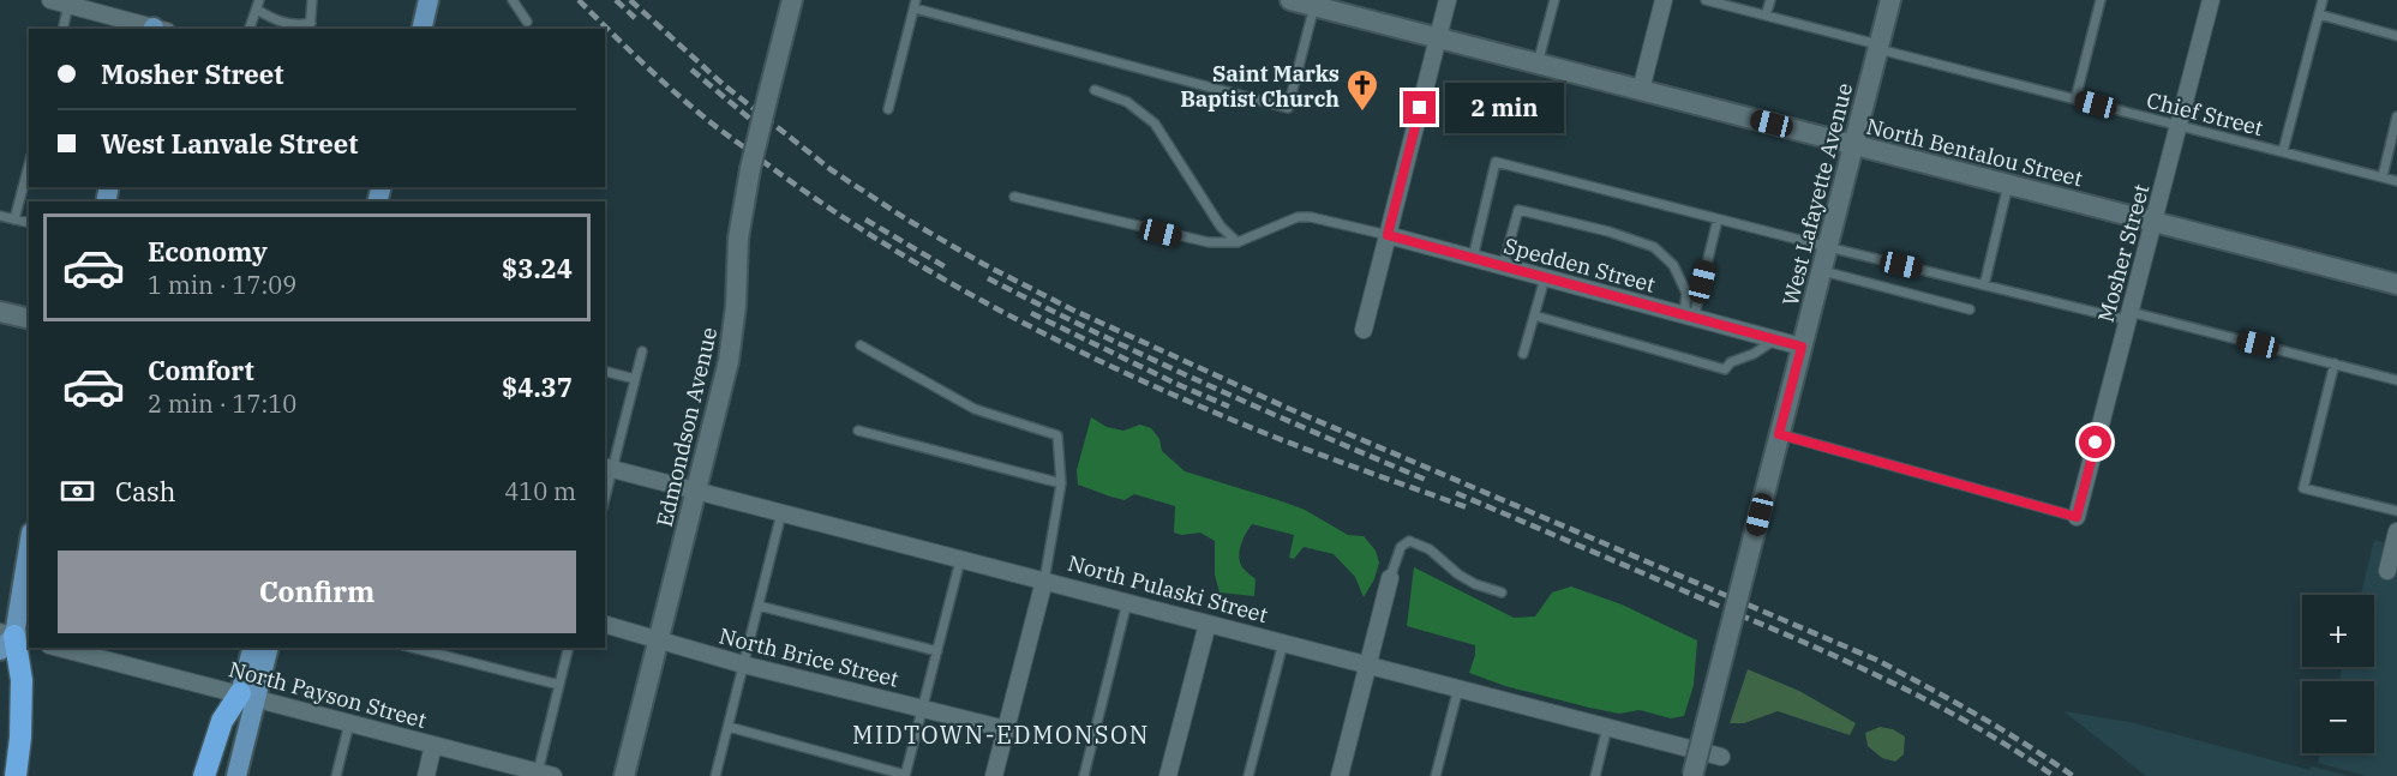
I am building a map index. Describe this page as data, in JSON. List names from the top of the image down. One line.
{"streets":{"main road":["North Bentalou Street","West Lafayette Avenue","Edmondson Avenue"],"street":["Mosher Street","Spedden Street","North Pulaski Street","North Brice Street","North Payson Street"],"lane":["Chief Street"]},"crossings":[["Chief Street","West Lafayette Avenue"],["Chief Street","Mosher Street"],["North Bentalou Street","West Lafayette Avenue"],["North Bentalou Street","Mosher Street"],["West Lafayette Avenue","Spedden Street"],["West Lafayette Avenue","North Pulaski Street"],["Edmondson Avenue","North Pulaski Street"],["Edmondson Avenue","North Brice Street"]],"districts":["MIDTOWN-EDMONSON"],"places":{"church":["Saint Marks Baptist Church"]},"page":{"banner":["Mosher Street","West Lanvale Street"],"bubble":"2 min","list":[{"name":"Economy","note":"1 min · 17:09","value":"$3.24"},{"name":"Comfort","note":"2 min · 17:10","value":"$4.37"}],"pay":["Cash","410 m"],"buttons":"Confirm","map_buttons":["+","−"]}}
